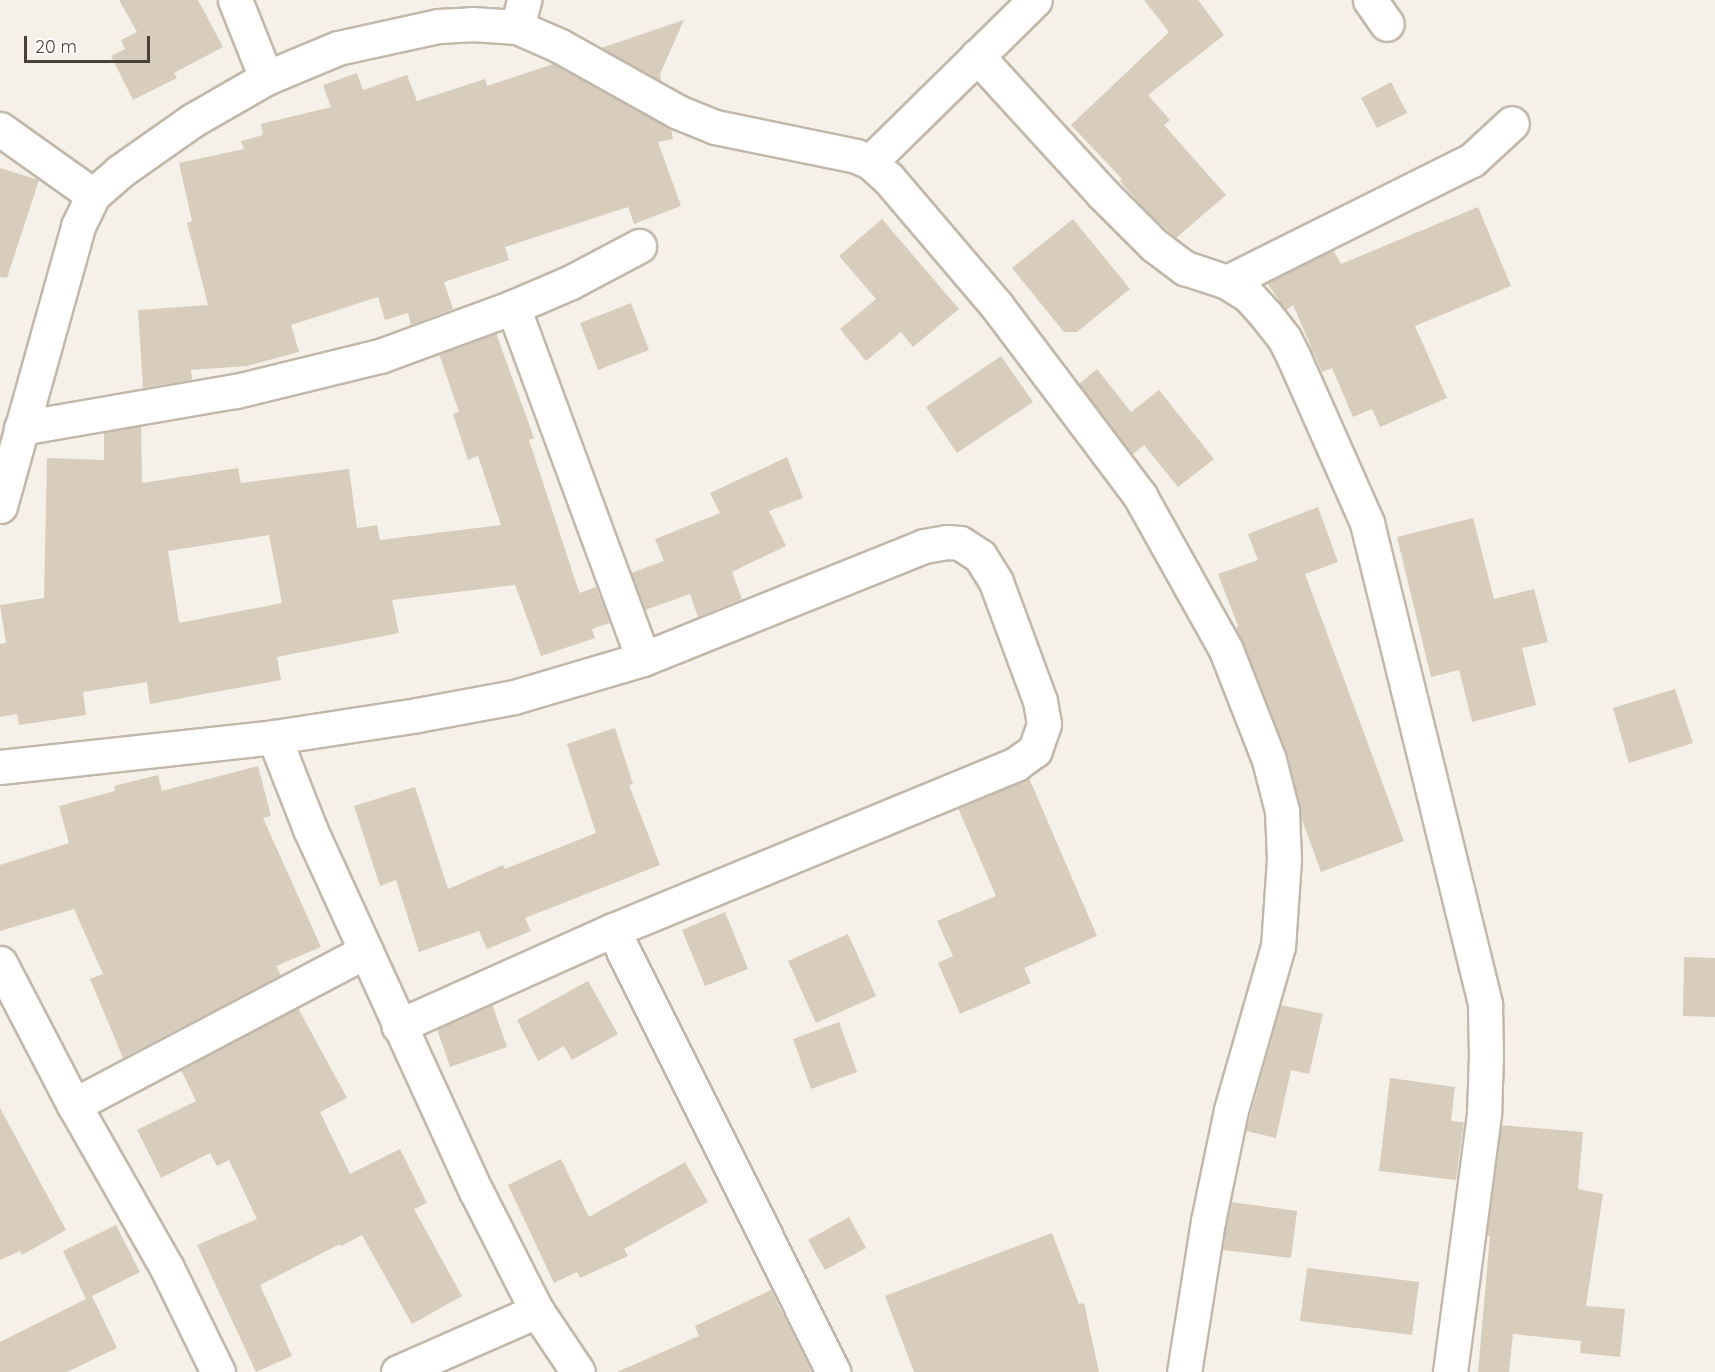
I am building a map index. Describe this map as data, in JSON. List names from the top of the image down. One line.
{"scale_bar":"20 m"}
